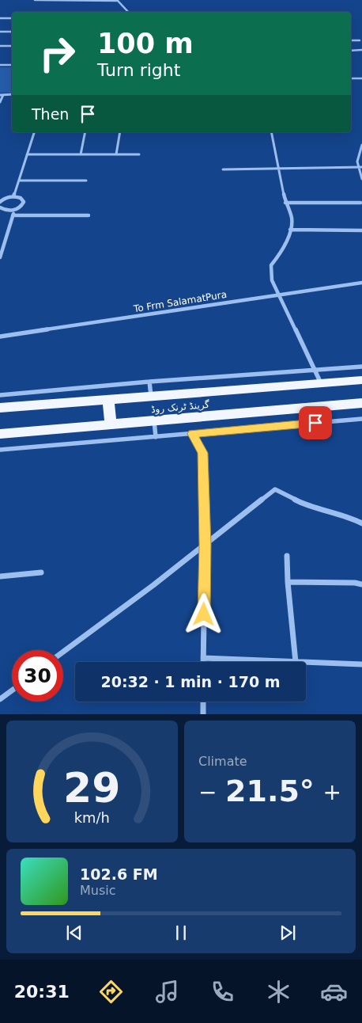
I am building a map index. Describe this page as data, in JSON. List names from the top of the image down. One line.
{"streets":{"highway":["گرینڈ ٹرنک روڈ"],"street":["To Frm SalamatPura"]},"page":{"turn":["100 m","Turn right"],"then":"Then","limit":"30","trip":"20:32 · 1 min · 170 m","tile":"Climate","heat":["−","21.5°","+"],"song":["102.6 FM","Music"],"tabs":"20:31","gauge":["29","km/h"]}}
